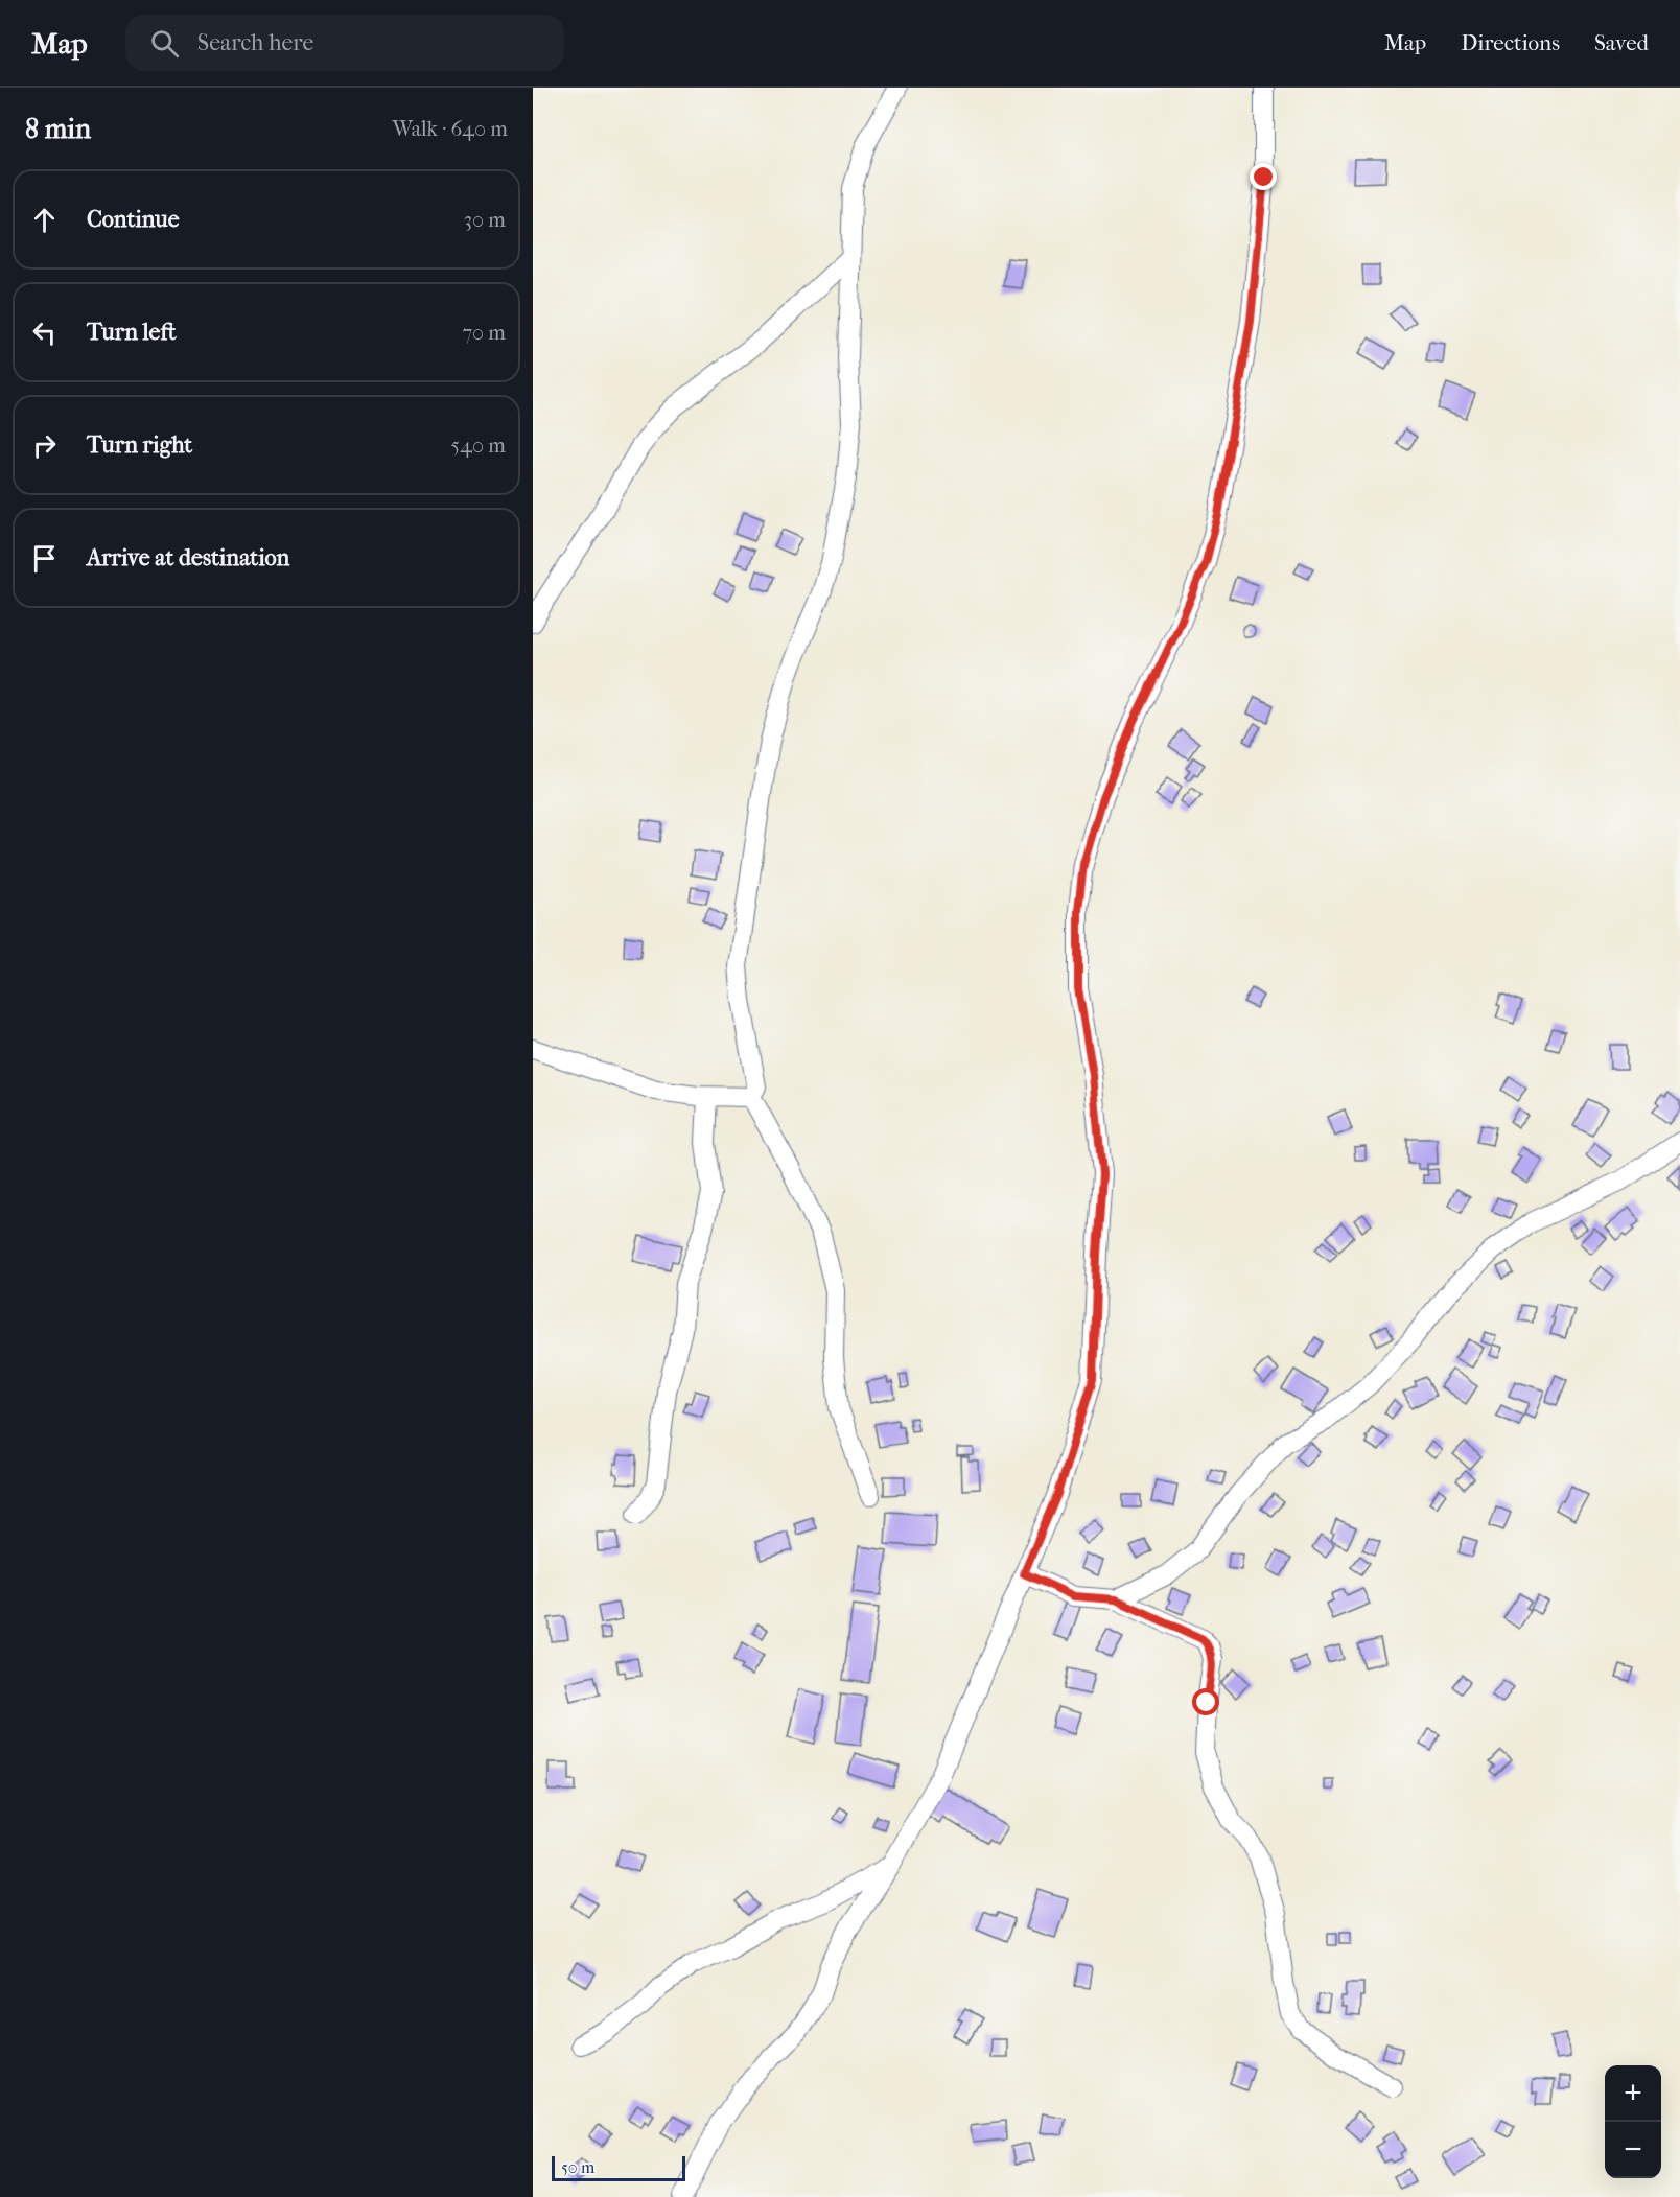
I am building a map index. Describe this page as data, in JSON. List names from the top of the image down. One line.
{"scale_bar":"50 m","page":{"header":"Map","search":"Search here","nav":["Map","Directions","Saved"],"heading":["8 min","Walk · 640 m"],"list":[["Continue","30 m"],["Turn left","70 m"],["Turn right","540 m"],"Arrive at destination"],"map_buttons":["+","−"],"scale":"50 m"}}
